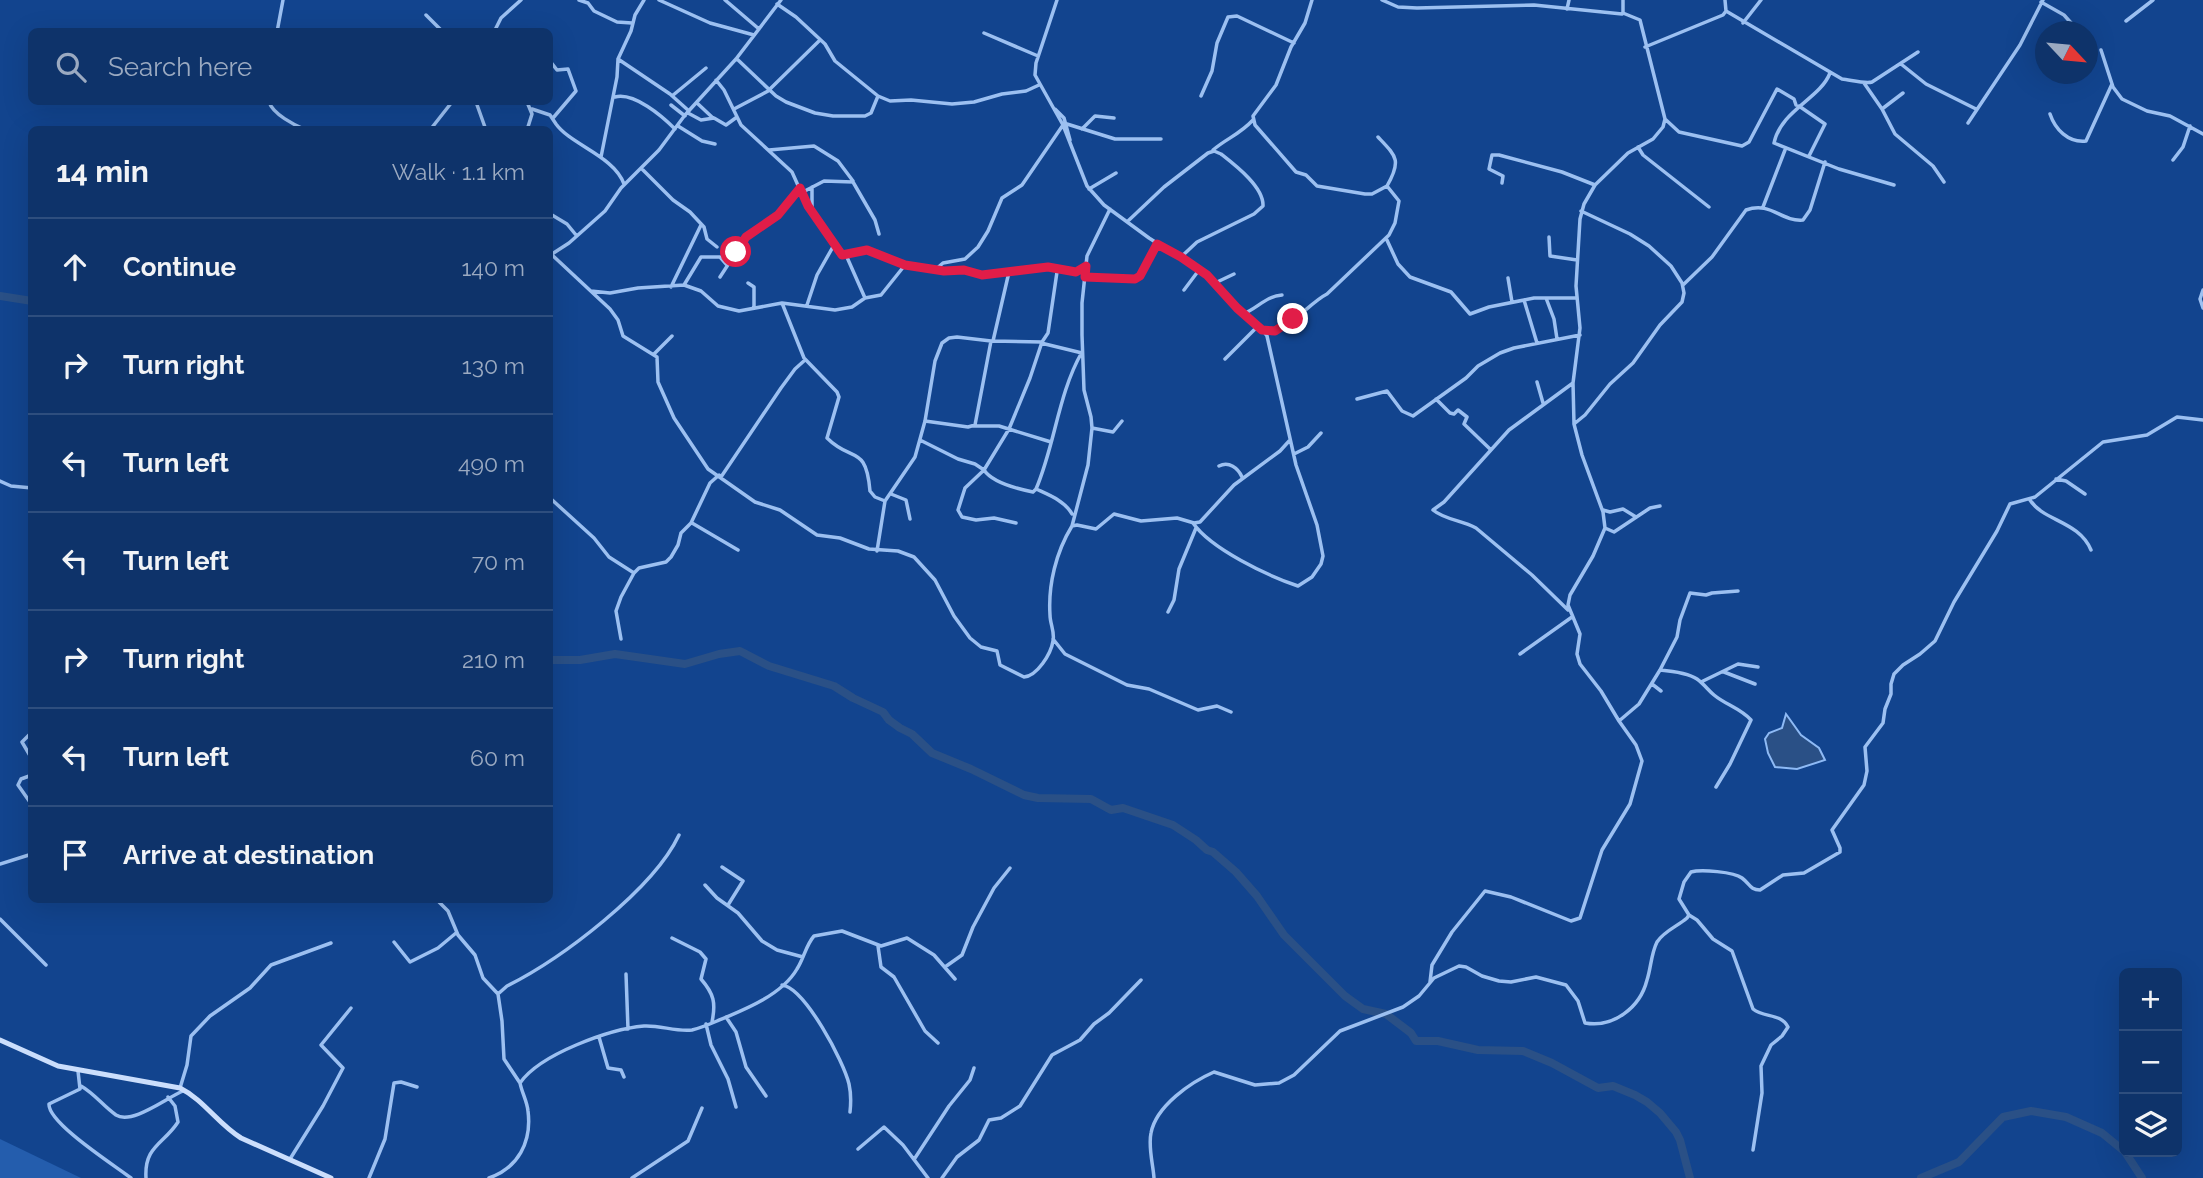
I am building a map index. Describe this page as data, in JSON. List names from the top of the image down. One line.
{"north":"bottom right","page":{"search":"Search here","heading":["14 min","Walk · 1.1 km"],"list":[["Continue","140 m"],["Turn right","130 m"],["Turn left","490 m"],["Turn left","70 m"],["Turn right","210 m"],["Turn left","60 m"],"Arrive at destination"],"map_buttons":["+","−"]}}
